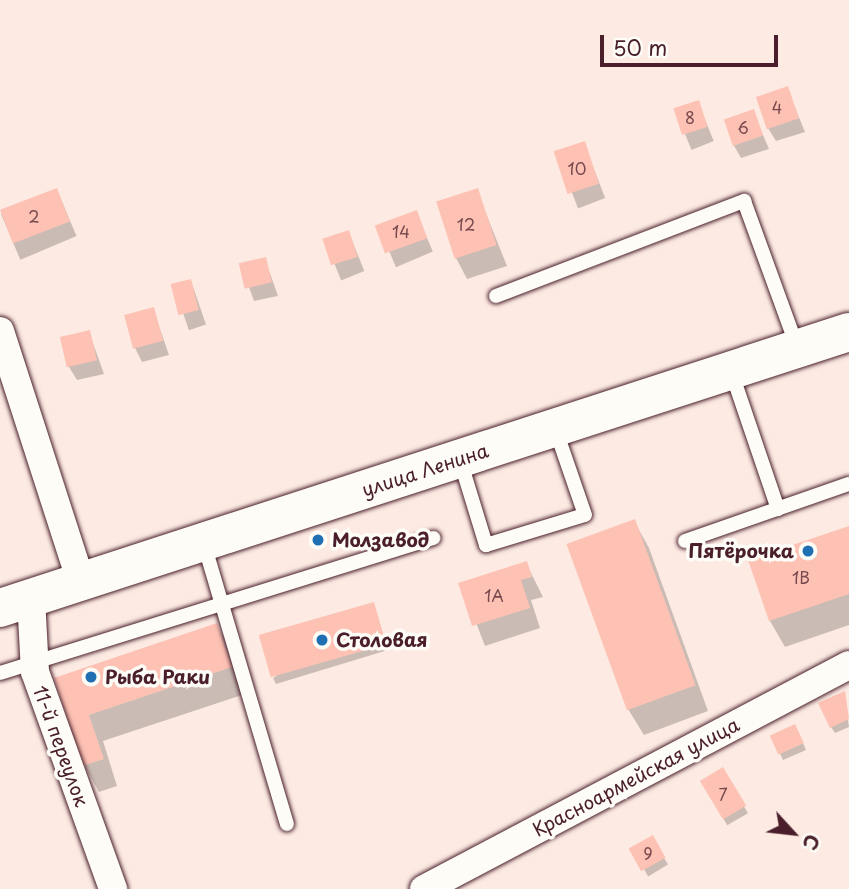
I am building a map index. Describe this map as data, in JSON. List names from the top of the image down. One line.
{"streets":{"street":["улица Ленина","11-й переулок","Красноармейская улица"]},"crossings":[["улица Ленина","11-й переулок"]],"places":["Молзавод","Пятёрочка","Столовая","Рыба Раки"],"house_numbers":["4","8","6","10","2","12","14","1В","1А","7","9"],"scale_bar":"50 m","north":"bottom right"}
